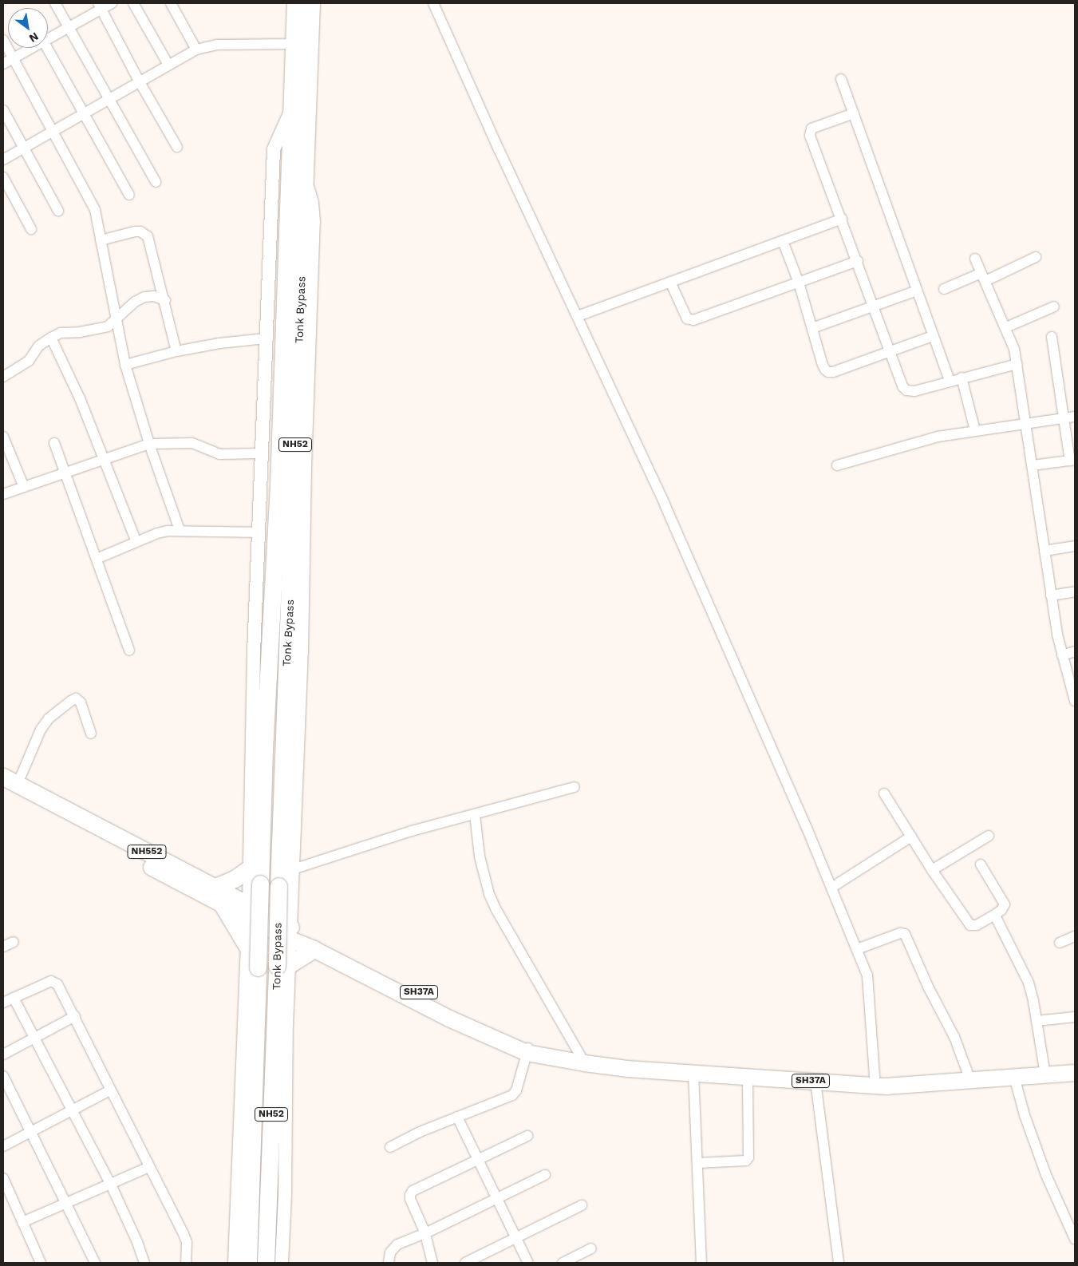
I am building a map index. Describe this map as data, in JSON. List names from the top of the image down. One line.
{"streets":{"highway":["Tonk Bypass","NH52","NH552"],"main road":["SH37A"]},"crossings":[["NH552","SH37A"]],"north":"bottom right"}
